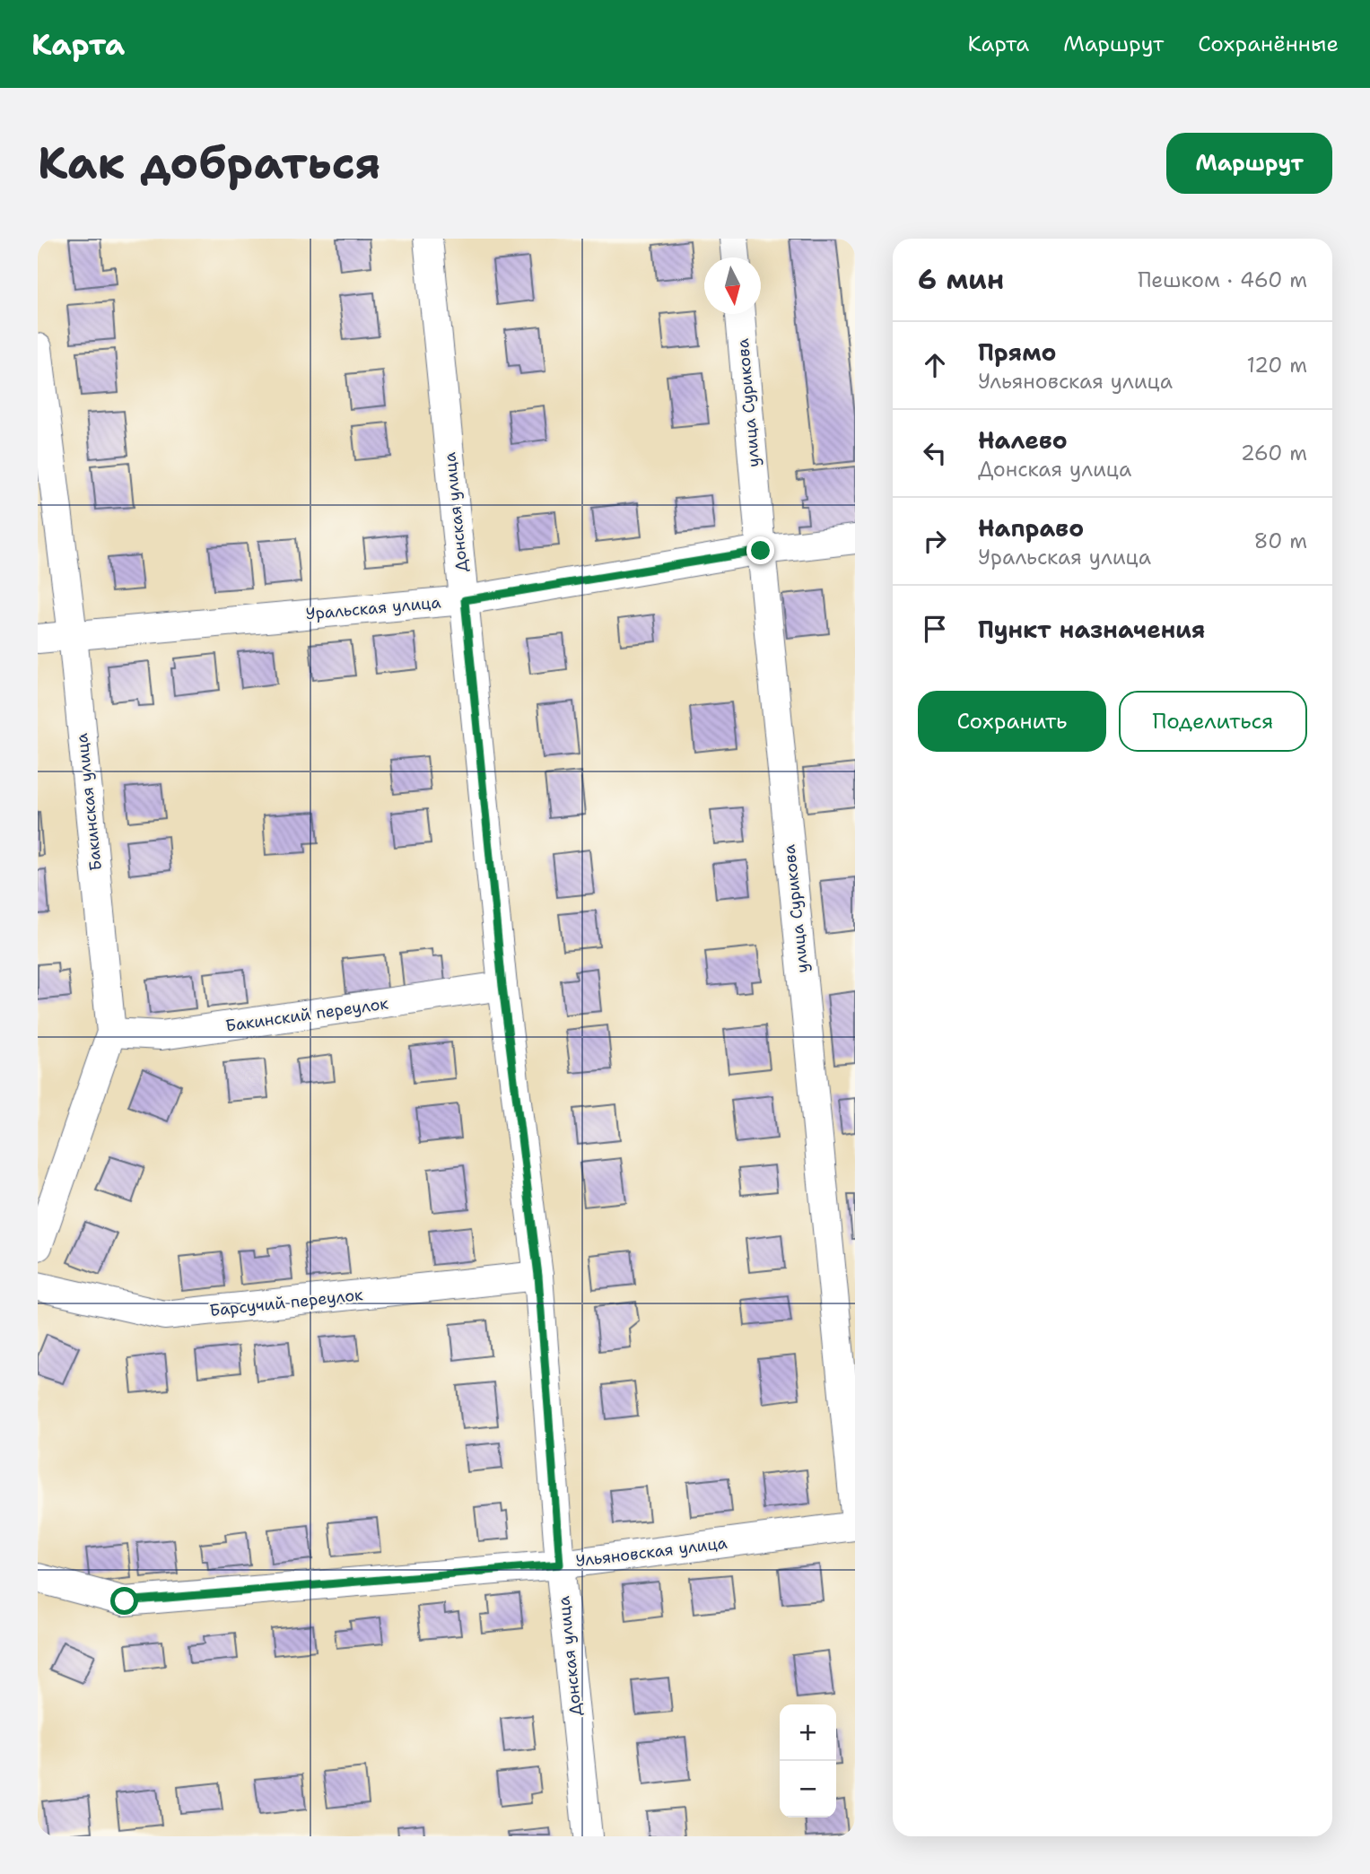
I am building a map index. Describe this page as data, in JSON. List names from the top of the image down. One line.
{"streets":{"street":["улица Сурикова","Донская улица","Уральская улица","Бакинская улица","Бакинский переулок","Барсучий переулок","Ульяновская улица"]},"crossings":[["улица Сурикова","Уральская улица"],["Донская улица","Уральская улица"],["Донская улица","Бакинский переулок"],["Донская улица","Барсучий переулок"],["Донская улица","Ульяновская улица"],["Уральская улица","Бакинская улица"],["Бакинская улица","Бакинский переулок"]],"north":"bottom","page":{"header":"Карта","nav":["Карта","Маршрут","Сохранённые"],"buttons":["Маршрут",["Сохранить","Поделиться"]],"title":"Как добраться","heading":["6 мин","Пешком · 460 m"],"list":[["Прямо","Ульяновская улица","120 m"],["Налево","Донская улица","260 m"],["Направо","Уральская улица","80 m"],"Пункт назначения"],"map_buttons":["+","−"]}}
